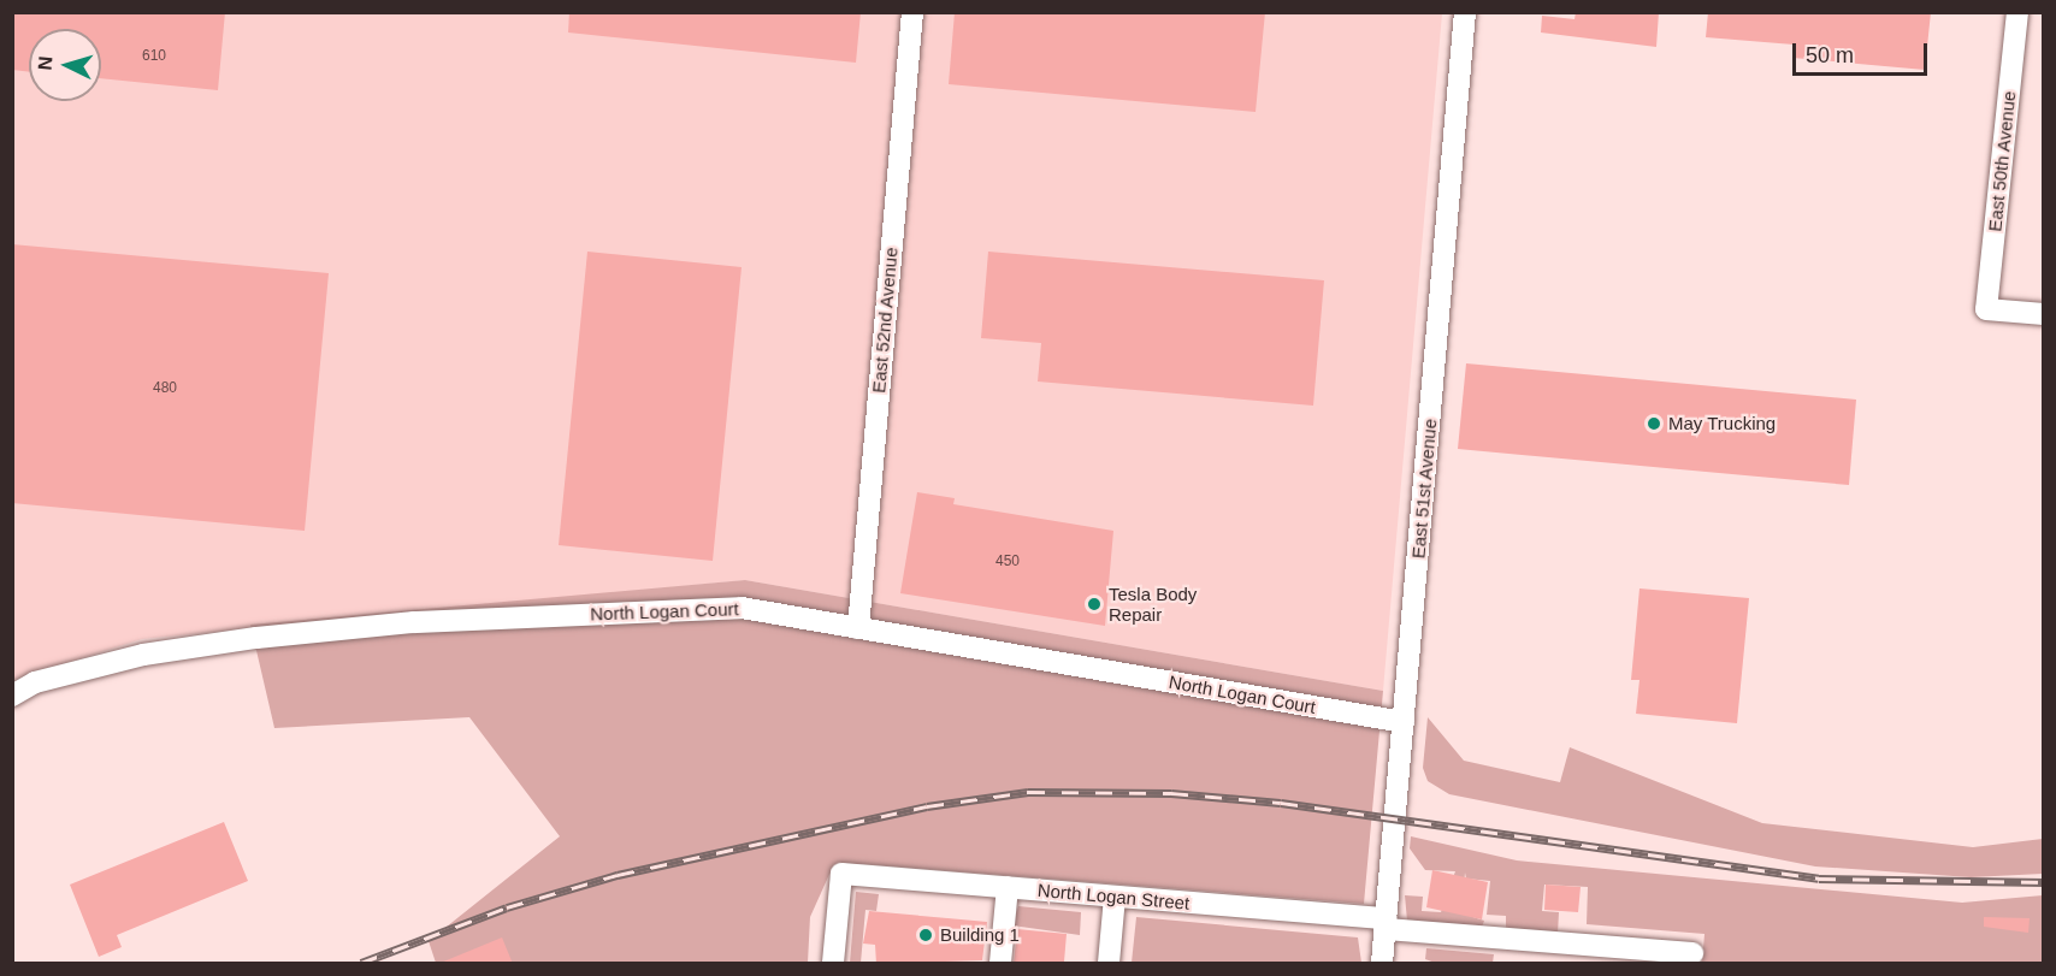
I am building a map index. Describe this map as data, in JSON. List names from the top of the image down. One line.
{"streets":{"street":["East 50th Avenue","East 52nd Avenue","East 51st Avenue","North Logan Court","North Logan Street"]},"crossings":[["East 52nd Avenue","North Logan Court"],["East 51st Avenue","North Logan Court"],["East 51st Avenue","North Logan Street"]],"places":["May Trucking","Tesla Body Repair","Building 1"],"house_numbers":["610","480","450"],"scale_bar":"50 m","north":"left"}
